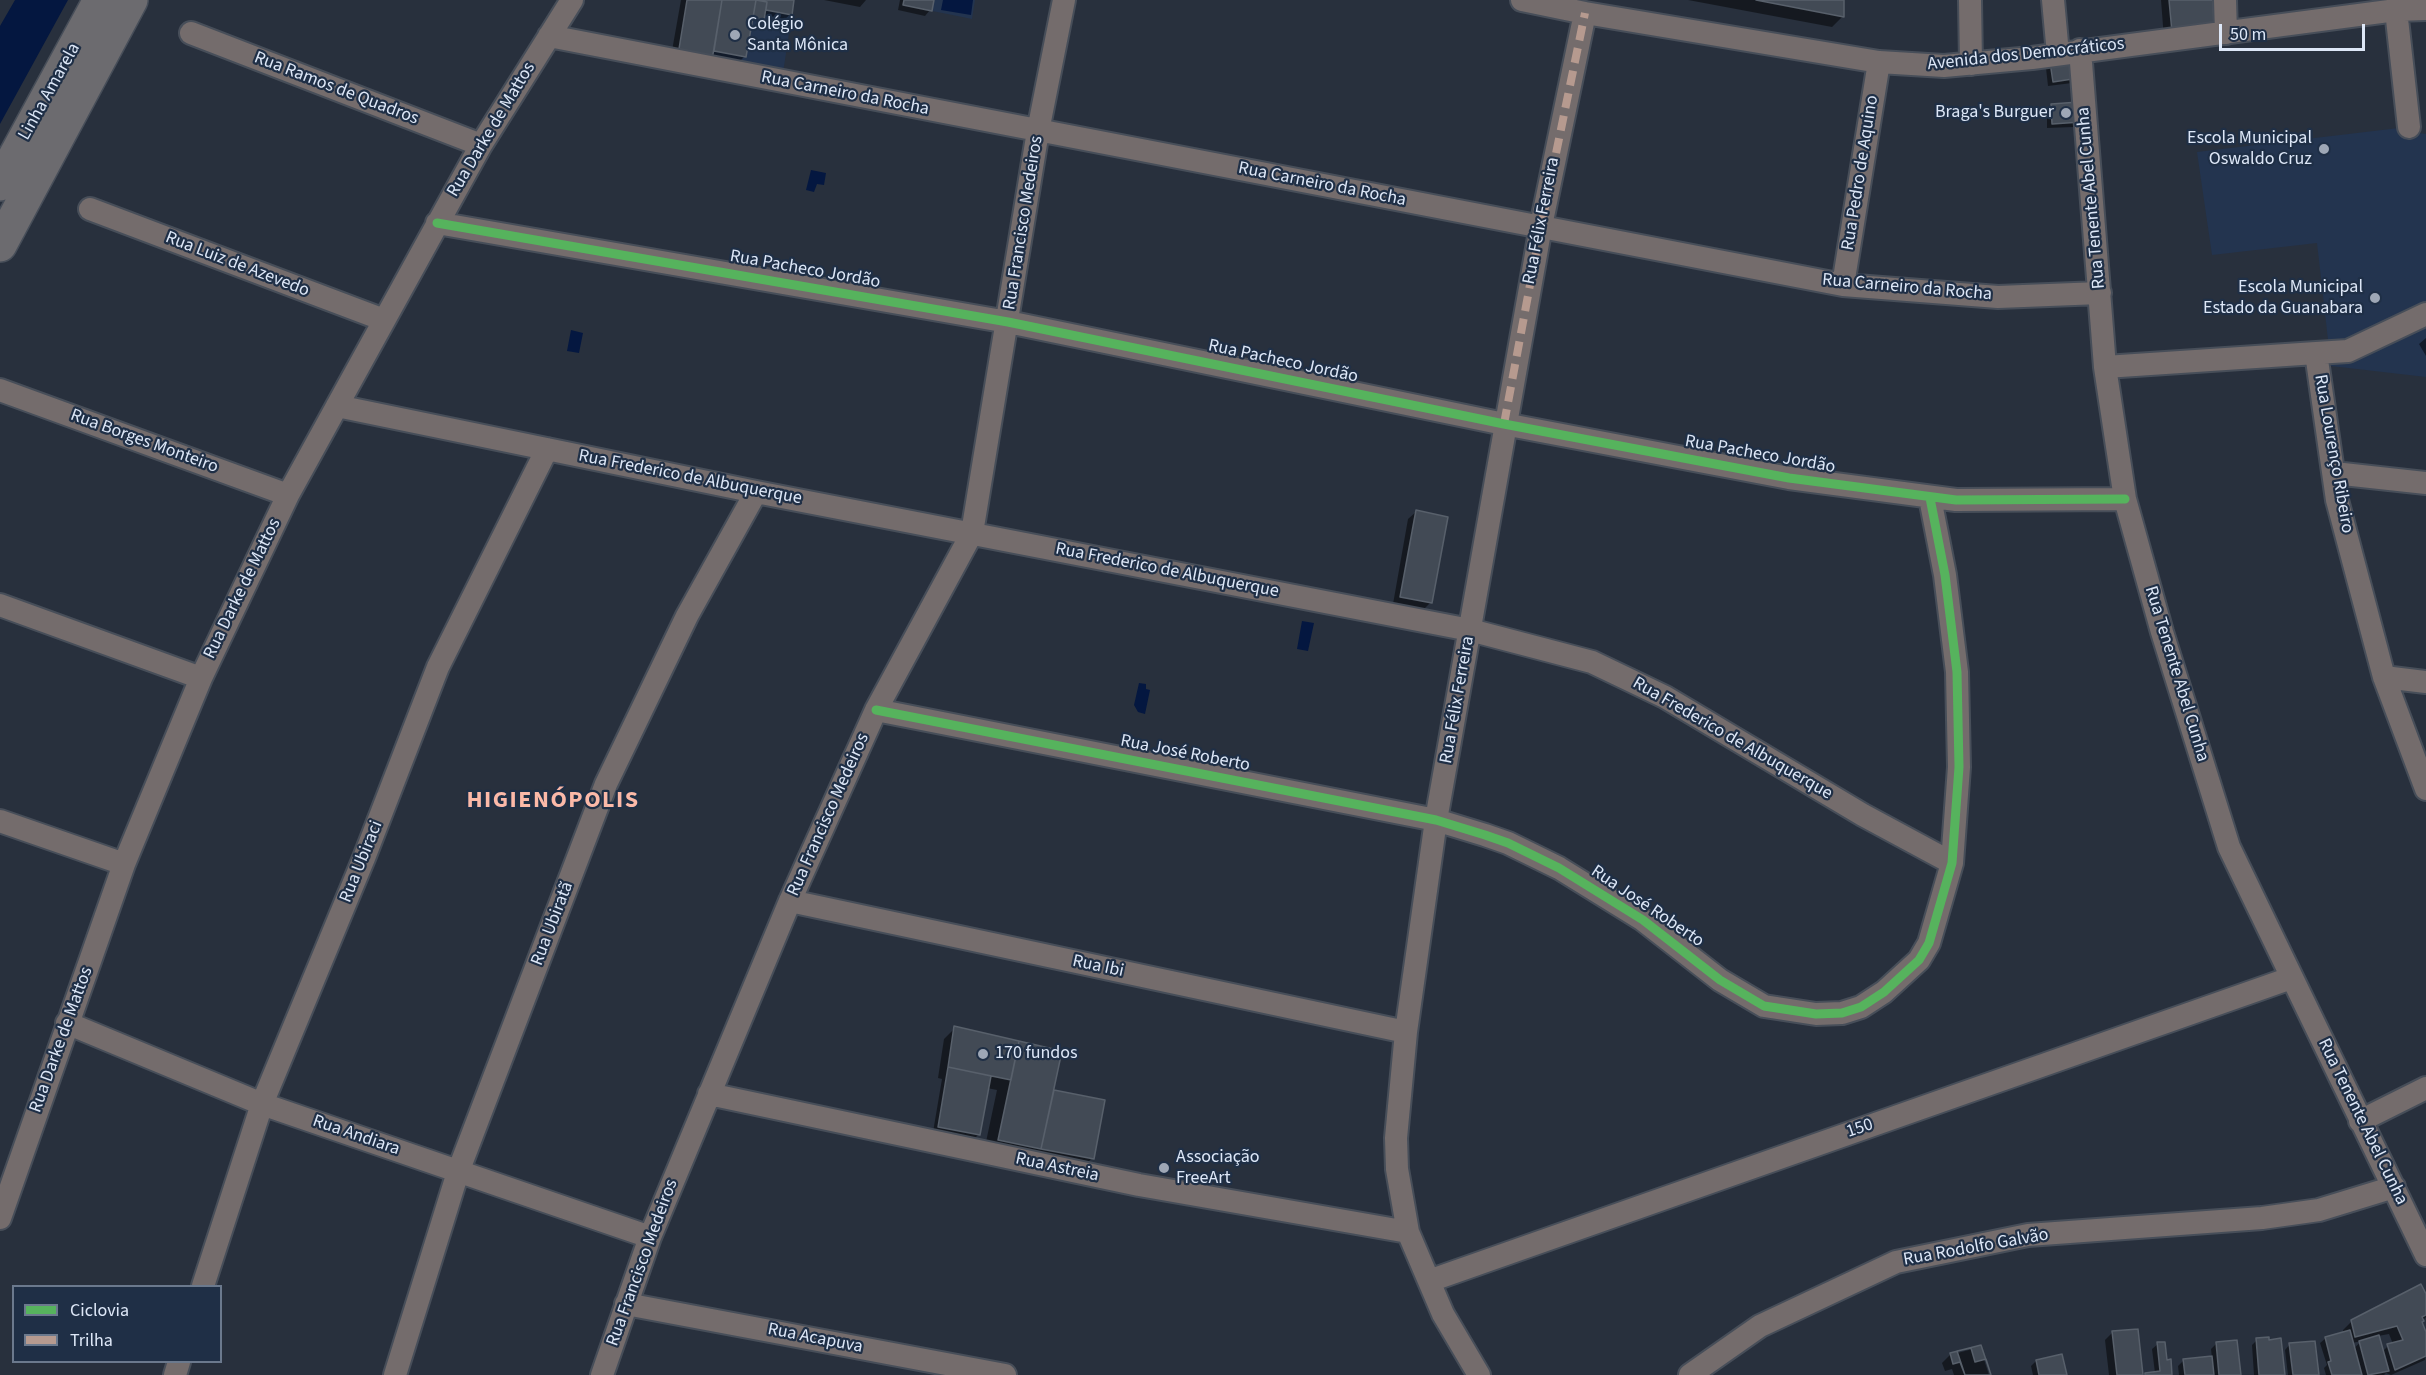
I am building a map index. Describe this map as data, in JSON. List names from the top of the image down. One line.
{"streets":{"highway":["Linha Amarela"],"street":["Avenida dos Democráticos","Rua Ramos de Quadros","Rua Carneiro da Rocha","Rua Darke de Mattos","Rua Pedro de Aquino","Rua Tenente Abel Cunha","Rua Félix Ferreira","Rua Francisco Medeiros","Rua Luiz de Azevedo","Rua Pacheco Jordão","Rua Borges Monteiro","Rua Lourenço Ribeiro","Rua Frederico de Albuquerque","Rua José Roberto","Rua Ubiraci","Rua Ubiratã","Rua Ibi","150","Rua Andiara","Rua Astreia","Rua Rodolfo Galvão","Rua Acapuva"]},"crossings":[["Avenida dos Democráticos","Rua Pedro de Aquino"],["Avenida dos Democráticos","Rua Tenente Abel Cunha"],["Avenida dos Democráticos","Rua Félix Ferreira"],["Rua Ramos de Quadros","Rua Darke de Mattos"],["Rua Carneiro da Rocha","Rua Darke de Mattos"],["Rua Carneiro da Rocha","Rua Pedro de Aquino"],["Rua Carneiro da Rocha","Rua Tenente Abel Cunha"],["Rua Carneiro da Rocha","Rua Félix Ferreira"],["Rua Carneiro da Rocha","Rua Francisco Medeiros"],["Rua Darke de Mattos","Rua Luiz de Azevedo"],["Rua Darke de Mattos","Rua Pacheco Jordão"],["Rua Darke de Mattos","Rua Borges Monteiro"],["Rua Darke de Mattos","Rua Frederico de Albuquerque"],["Rua Darke de Mattos","Rua Andiara"],["Rua Tenente Abel Cunha","Rua Pacheco Jordão"],["Rua Tenente Abel Cunha","Rua Lourenço Ribeiro"],["Rua Tenente Abel Cunha","150"],["Rua Tenente Abel Cunha","Rua Rodolfo Galvão"],["Rua Félix Ferreira","Rua Pacheco Jordão"],["Rua Félix Ferreira","Rua Frederico de Albuquerque"],["Rua Félix Ferreira","Rua José Roberto"],["Rua Félix Ferreira","Rua Ibi"],["Rua Félix Ferreira","150"],["Rua Félix Ferreira","Rua Astreia"],["Rua Francisco Medeiros","Rua Pacheco Jordão"],["Rua Francisco Medeiros","Rua Frederico de Albuquerque"],["Rua Francisco Medeiros","Rua José Roberto"],["Rua Francisco Medeiros","Rua Ibi"],["Rua Francisco Medeiros","Rua Andiara"],["Rua Francisco Medeiros","Rua Astreia"],["Rua Francisco Medeiros","Rua Acapuva"],["Rua Pacheco Jordão","Rua José Roberto"],["Rua Frederico de Albuquerque","Rua José Roberto"],["Rua Frederico de Albuquerque","Rua Ubiraci"],["Rua Frederico de Albuquerque","Rua Ubiratã"],["Rua Ubiraci","Rua Andiara"],["Rua Ubiratã","Rua Andiara"]],"districts":["HIGIENÓPOLIS"],"places":["Colégio Santa Mônica","Braga's Burguer","Escola Municipal Oswaldo Cruz","Escola Municipal Estado da Guanabara","170 fundos","Associação FreeArt"],"legend":["Ciclovia","Trilha"],"scale_bar":"50 m"}
